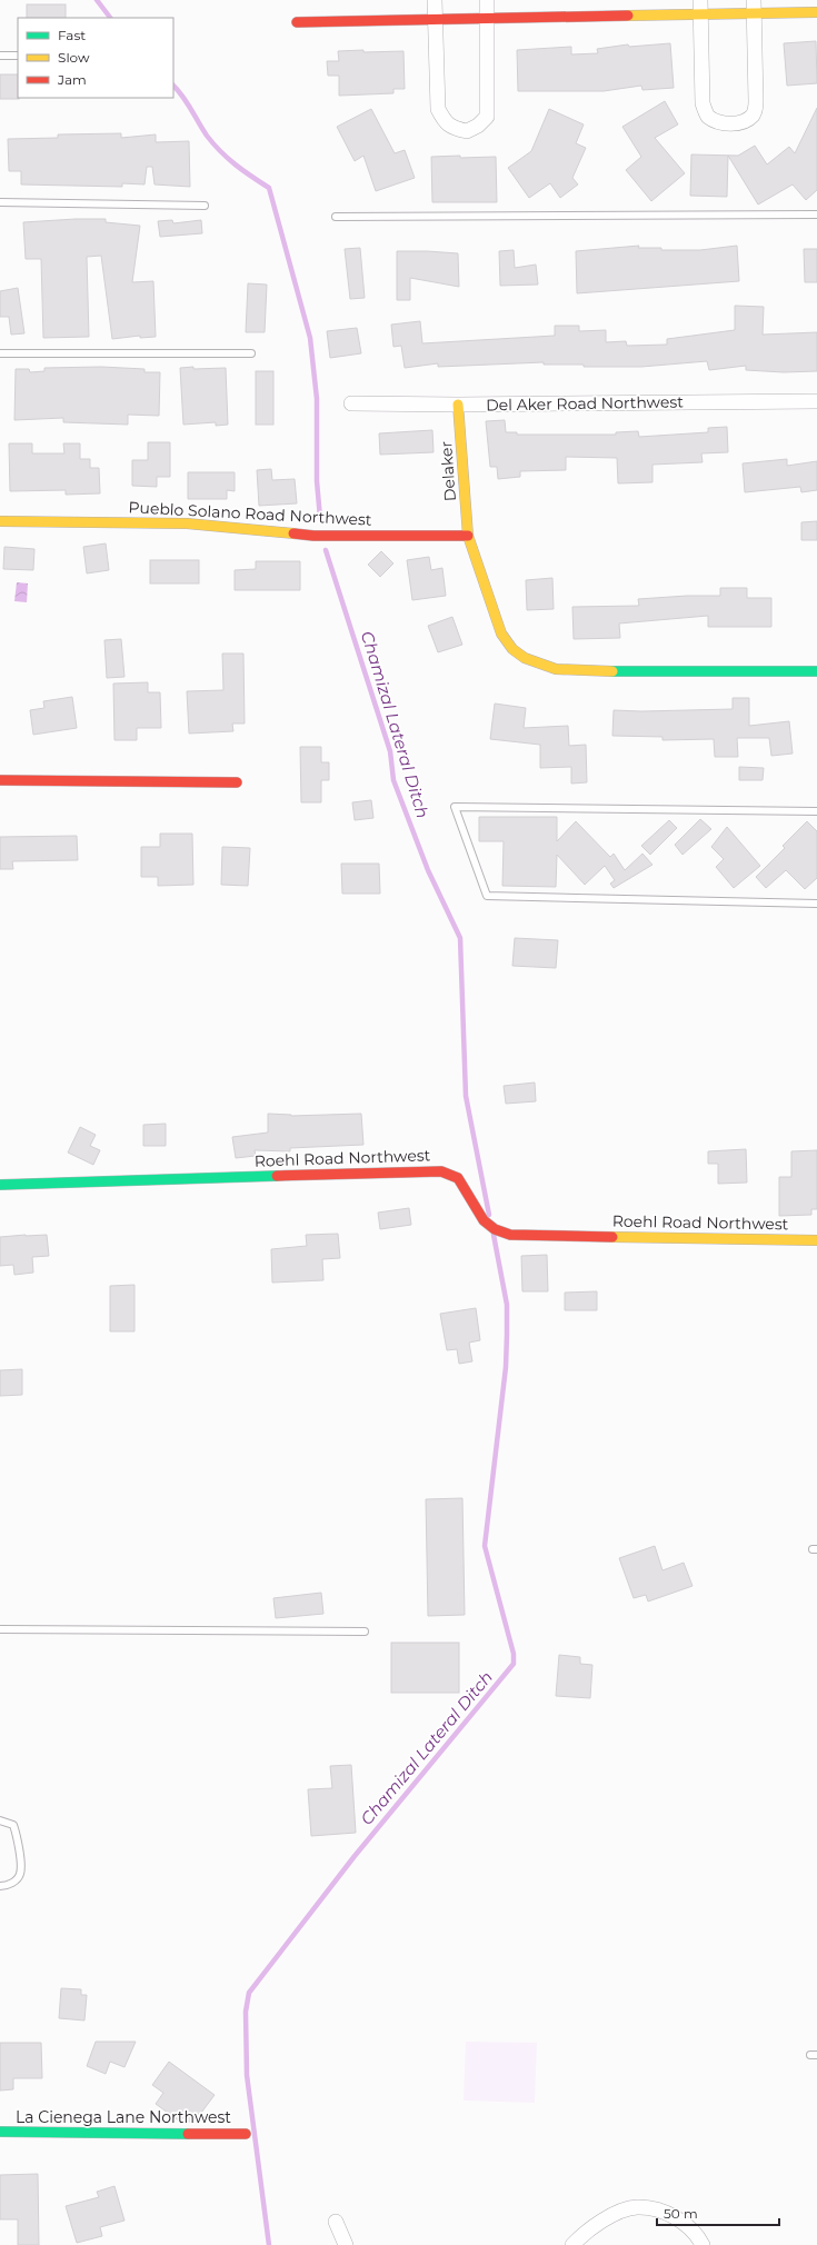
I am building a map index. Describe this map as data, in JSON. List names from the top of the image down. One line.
{"streets":{"street":["Del Aker Road Northwest","Delaker","Pueblo Solano Road Northwest","Roehl Road Northwest","La Cienega Lane Northwest"]},"crossings":[["Del Aker Road Northwest","Delaker"],["Delaker","Pueblo Solano Road Northwest"]],"water":["Chamizal Lateral Ditch"],"legend":["Fast","Slow","Jam"],"scale_bar":"50 m"}
